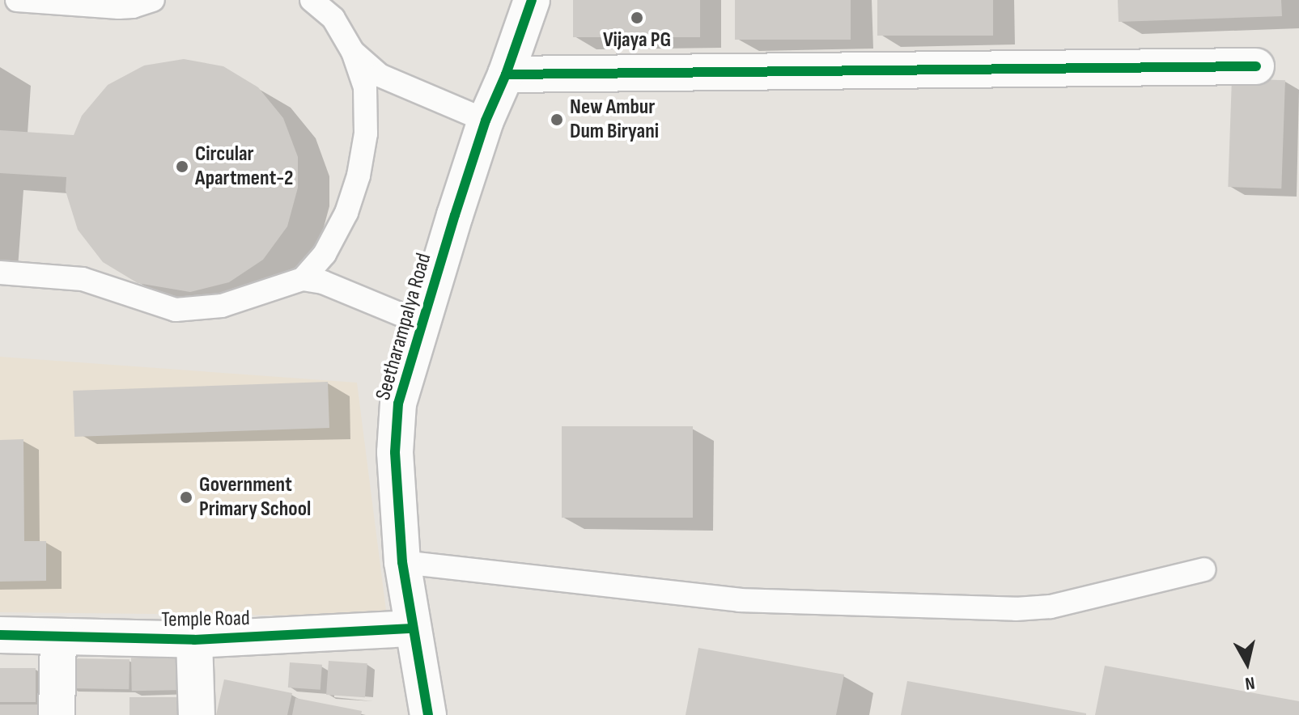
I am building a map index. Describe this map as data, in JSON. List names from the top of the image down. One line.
{"streets":{"street":["Seetharampalya Road","Temple Road"]},"crossings":[["Seetharampalya Road","Temple Road"]],"places":["Vijaya PG","New Ambur Dum Biryani","Circular Apartment-2","Government Primary School"],"north":"bottom"}
